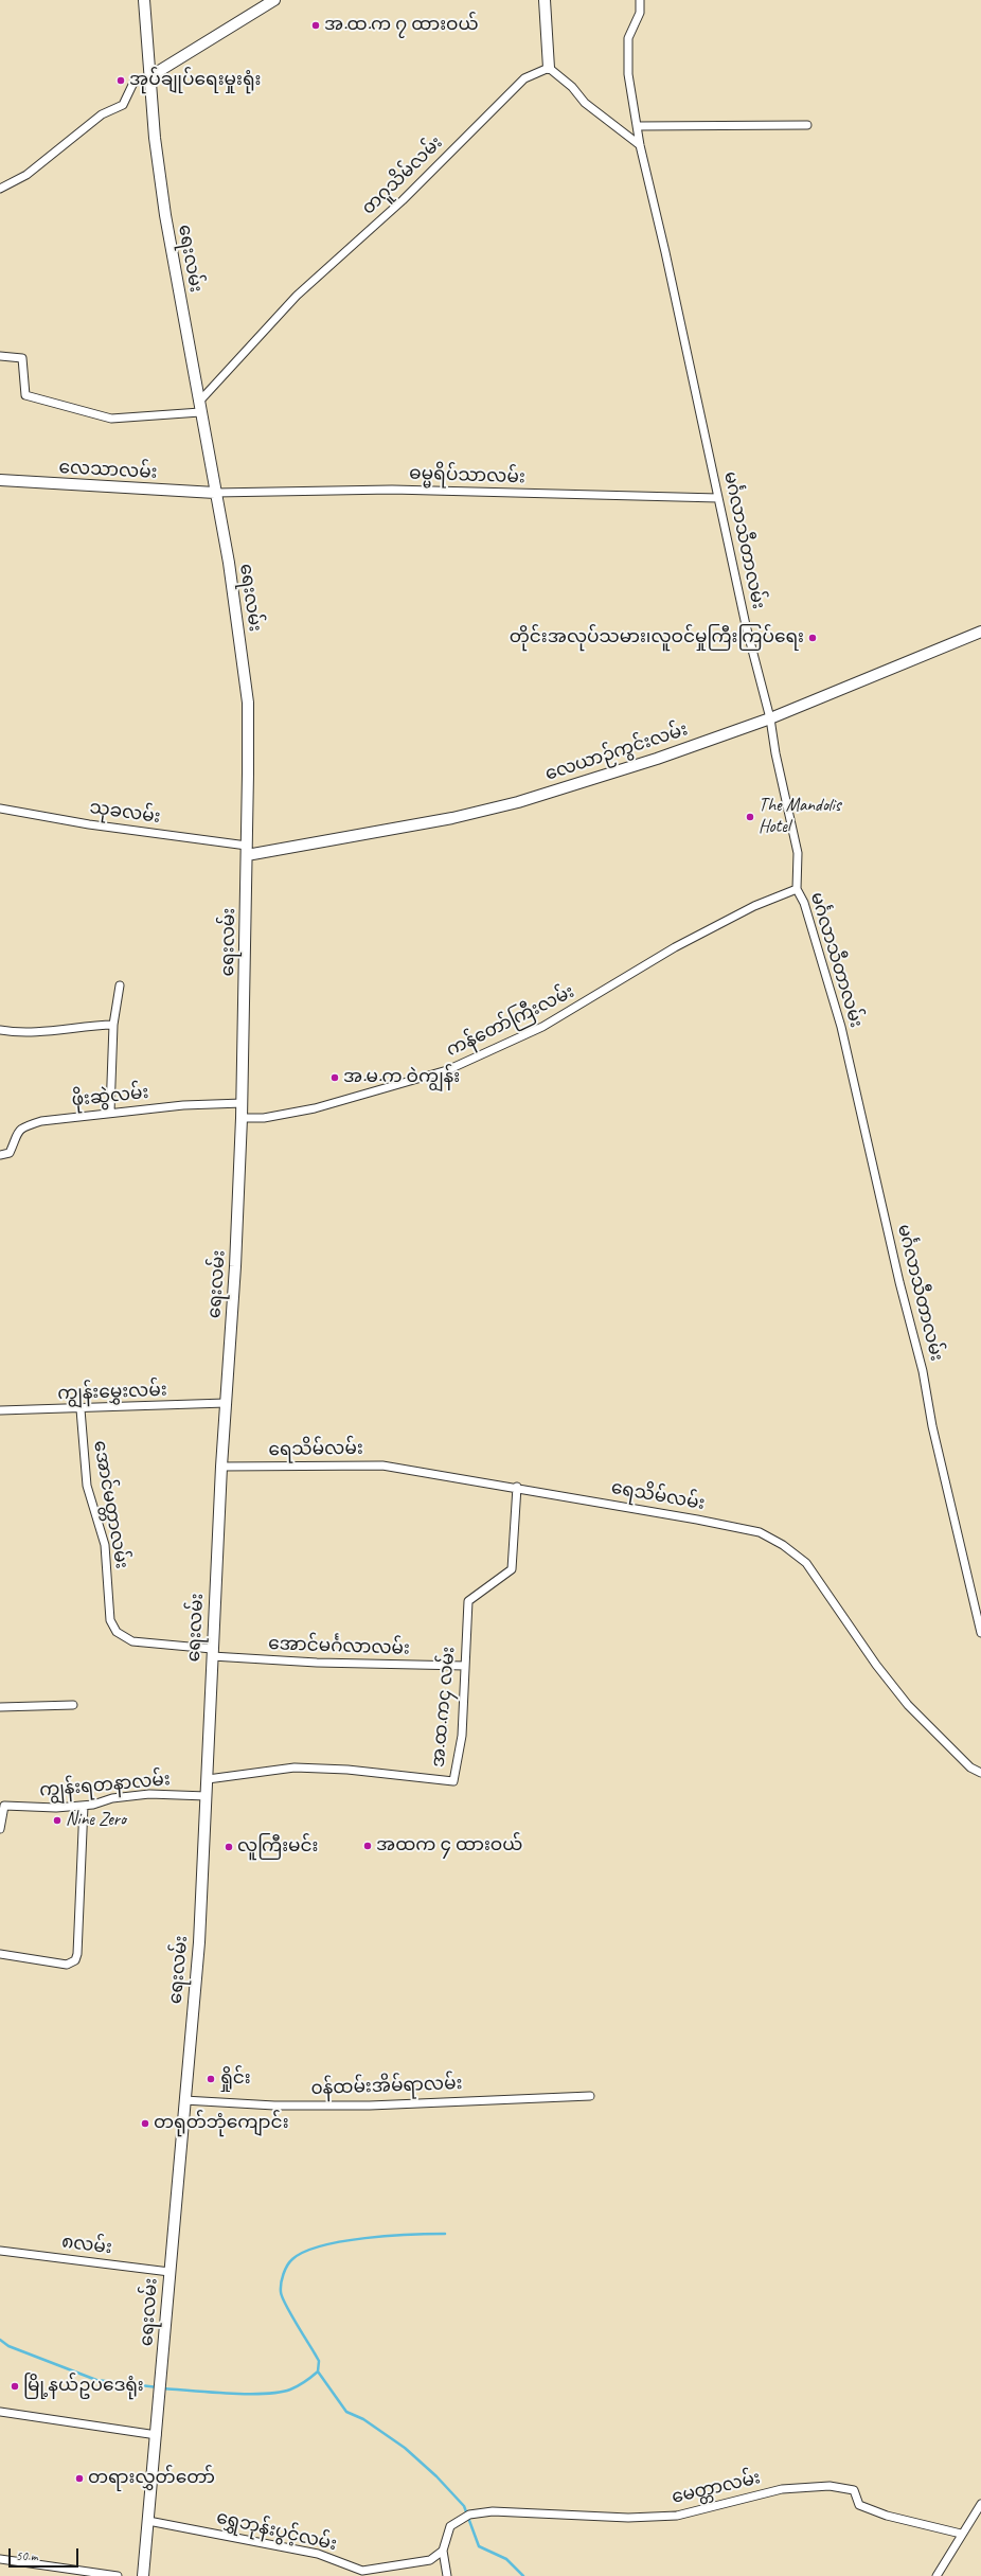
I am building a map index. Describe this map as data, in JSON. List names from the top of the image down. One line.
{"streets":{"street":["တဂူသိမ်လမ်း","ရေးလမ်း","လေသာလမ်း","ဓမ္မရိပ်သာလမ်း","မင်္ဂလာသီတာလမ်း","လေယာဉ်ကွင်းလမ်း","သုခလမ်း","ကန်တော်ကြီးလမ်း","ဖိုးဆွဲလမ်း","ကျွန်းမွှေးလမ်း","ရေသိမ်လမ်း","အောင်မတ္တာလမ်း","အောင်မင်္ဂလာလမ်း","အ.ထ.က၄ လမ်း","ကျွန်းရတနာလမ်း","၀န်ထမ်းအိမ်ရာလမ်း","၈လမ်း","မေတ္တာလမ်း","ရွှေဘုန်းပွင့်လမ်း"]},"crossings":[["တဂူသိမ်လမ်း","ရေးလမ်း"],["ရေးလမ်း","လေသာလမ်း"],["ရေးလမ်း","ဓမ္မရိပ်သာလမ်း"],["ရေးလမ်း","လေယာဉ်ကွင်းလမ်း"],["ရေးလမ်း","သုခလမ်း"],["ရေးလမ်း","ကန်တော်ကြီးလမ်း"],["ရေးလမ်း","ဖိုးဆွဲလမ်း"],["ရေးလမ်း","ကျွန်းမွှေးလမ်း"],["ရေးလမ်း","ရေသိမ်လမ်း"],["ရေးလမ်း","အောင်မတ္တာလမ်း"],["ရေးလမ်း","အောင်မင်္ဂလာလမ်း"],["ရေးလမ်း","အ.ထ.က၄ လမ်း"],["ရေးလမ်း","ကျွန်းရတနာလမ်း"],["ရေးလမ်း","၀န်ထမ်းအိမ်ရာလမ်း"],["ရေးလမ်း","၈လမ်း"],["ရေးလမ်း","ရွှေဘုန်းပွင့်လမ်း"],["လေသာလမ်း","ဓမ္မရိပ်သာလမ်း"],["ဓမ္မရိပ်သာလမ်း","မင်္ဂလာသီတာလမ်း"],["မင်္ဂလာသီတာလမ်း","လေယာဉ်ကွင်းလမ်း"],["မင်္ဂလာသီတာလမ်း","ကန်တော်ကြီးလမ်း"],["လေယာဉ်ကွင်းလမ်း","သုခလမ်း"],["ကျွန်းမွှေးလမ်း","အောင်မတ္တာလမ်း"],["ရေသိမ်လမ်း","အ.ထ.က၄ လမ်း"],["အောင်မတ္တာလမ်း","အောင်မင်္ဂလာလမ်း"],["အောင်မင်္ဂလာလမ်း","အ.ထ.က၄ လမ်း"],["မေတ္တာလမ်း","ရွှေဘုန်းပွင့်လမ်း"]],"places":["အ.ထ.က ၇ ထားဝယ်","အုပ်ချုပ်ရေးမှုးရုံး","တိုင်းအလုပ်သမား၊လူဝင်မှုကြီးကြပ်ရေး","The Mandolis Hotel","အ.မ.က ဝဲကျွန်း","Nine Zero","အထက ၄ ထားဝယ်","လူကြီးမင်း","ရှိုင်း","တရုတ်ဘုံကျောင်း","မြို့နယ်ဥပဒေရုံး","တရားလွှတ်တော်"],"scale_bar":"50 m"}
